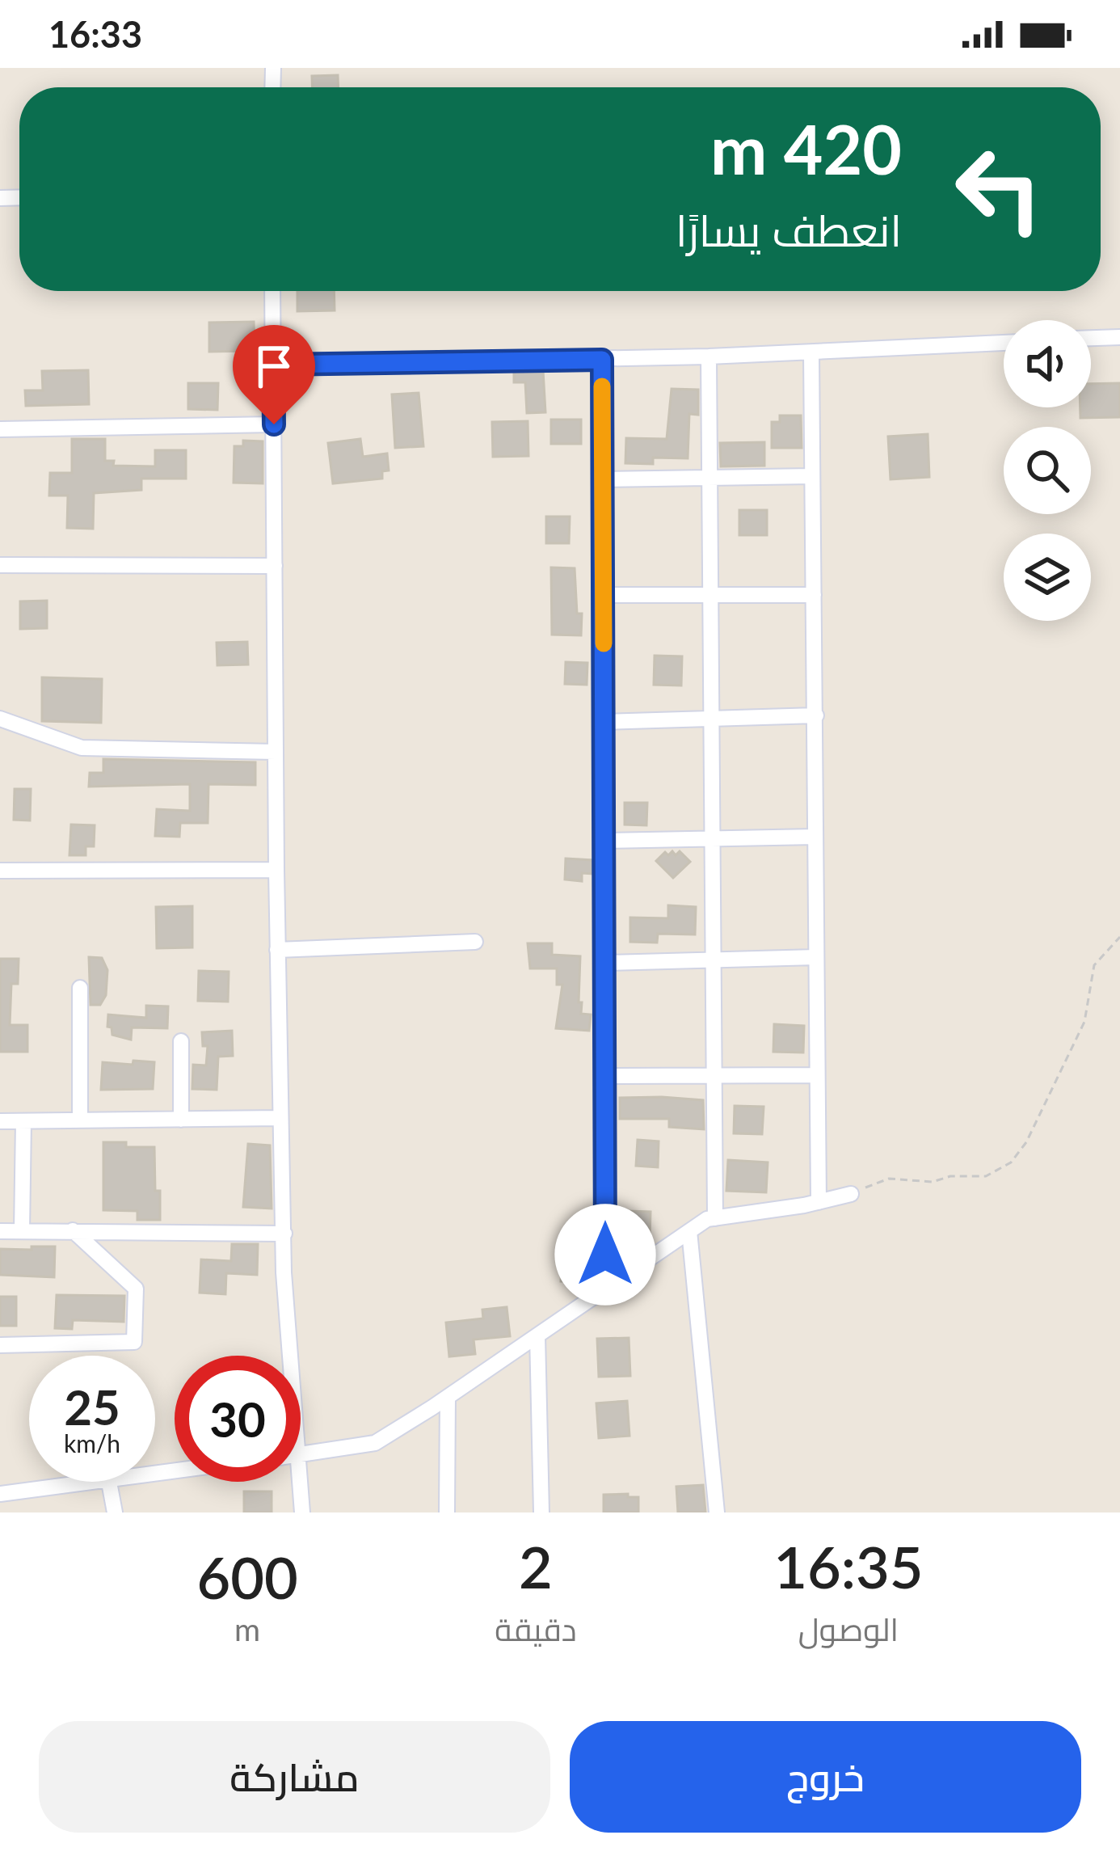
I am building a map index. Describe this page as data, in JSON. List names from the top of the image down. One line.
{"page":{"status":"16:33","turn":["420 m","انعطف يسارًا"],"speed":"25 km/h","limit":"30","eta":["16:35","الوصول","2","دقيقة","600","m"],"buttons":["خروج","مشاركة"]}}
